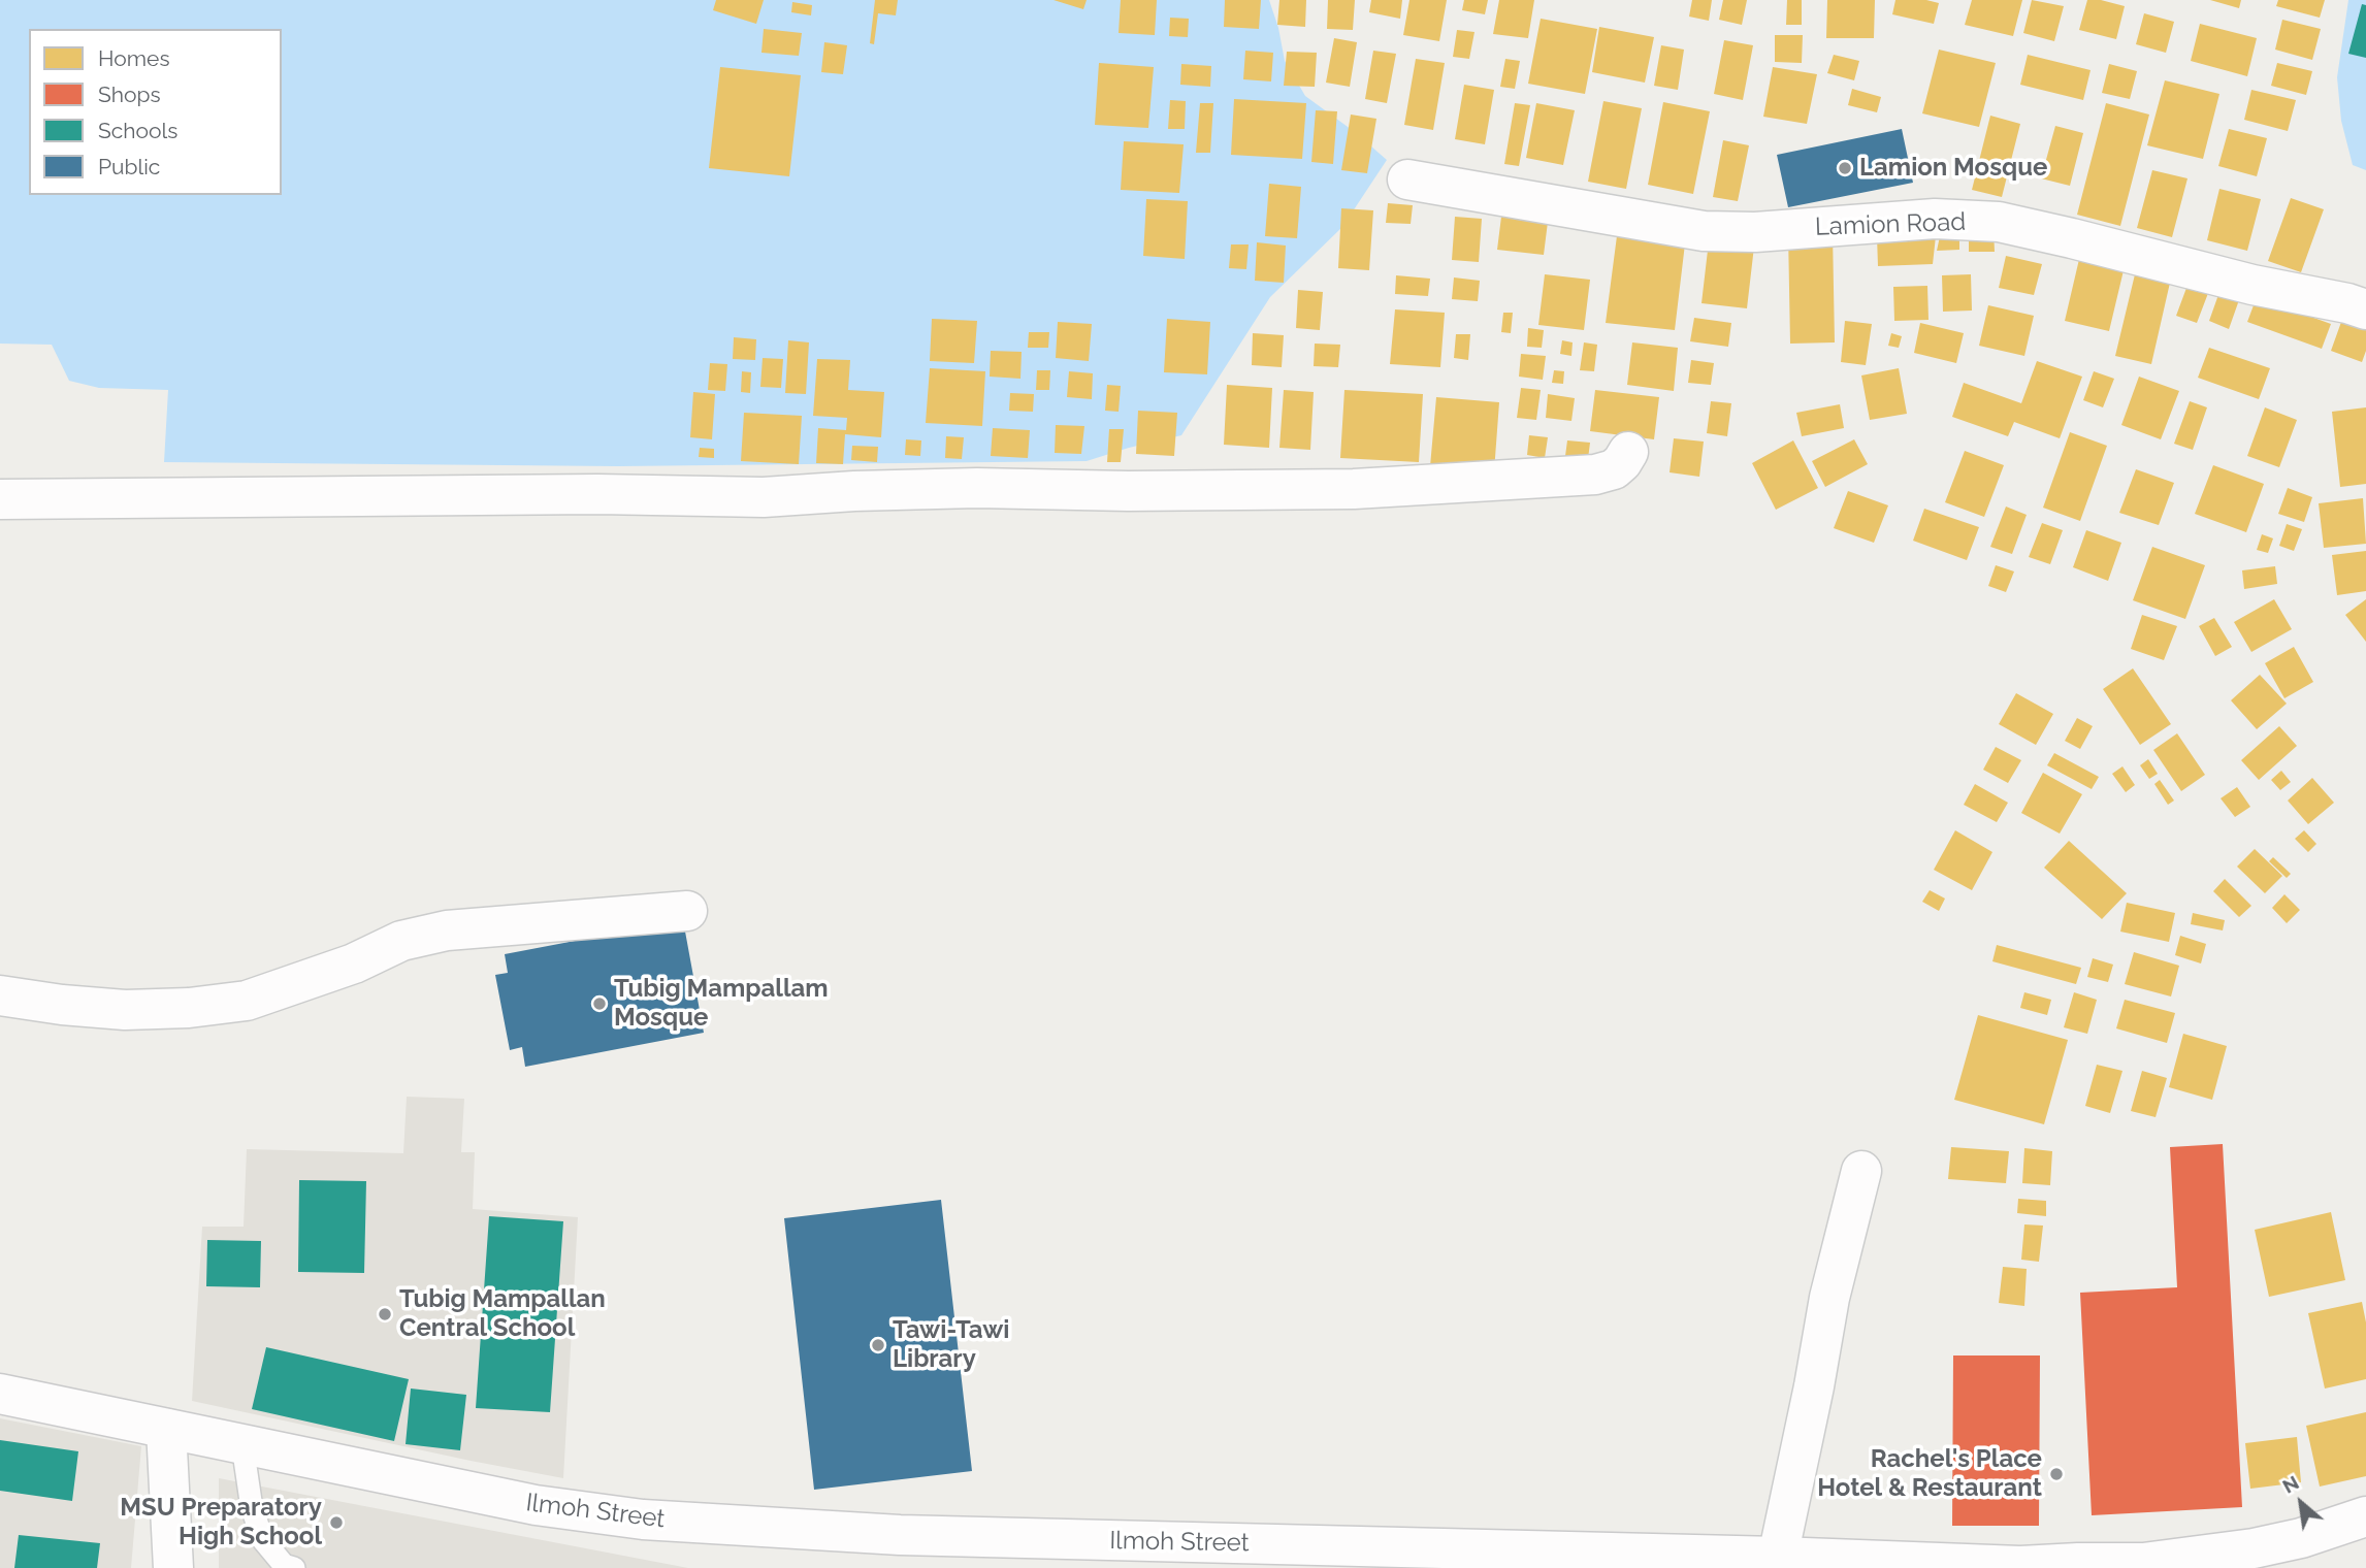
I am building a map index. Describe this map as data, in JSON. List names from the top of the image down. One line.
{"streets":{"street":["Lamion Road","Ilmoh Street"]},"places":["Lamion Mosque","Tubig Mampallam Mosque","Tubig Mampallan Central School","Tawi-Tawi Library","Rachel's Place Hotel & Restaurant","MSU Preparatory High School"],"legend":["Homes","Shops","Schools","Public"],"north":"top left"}
